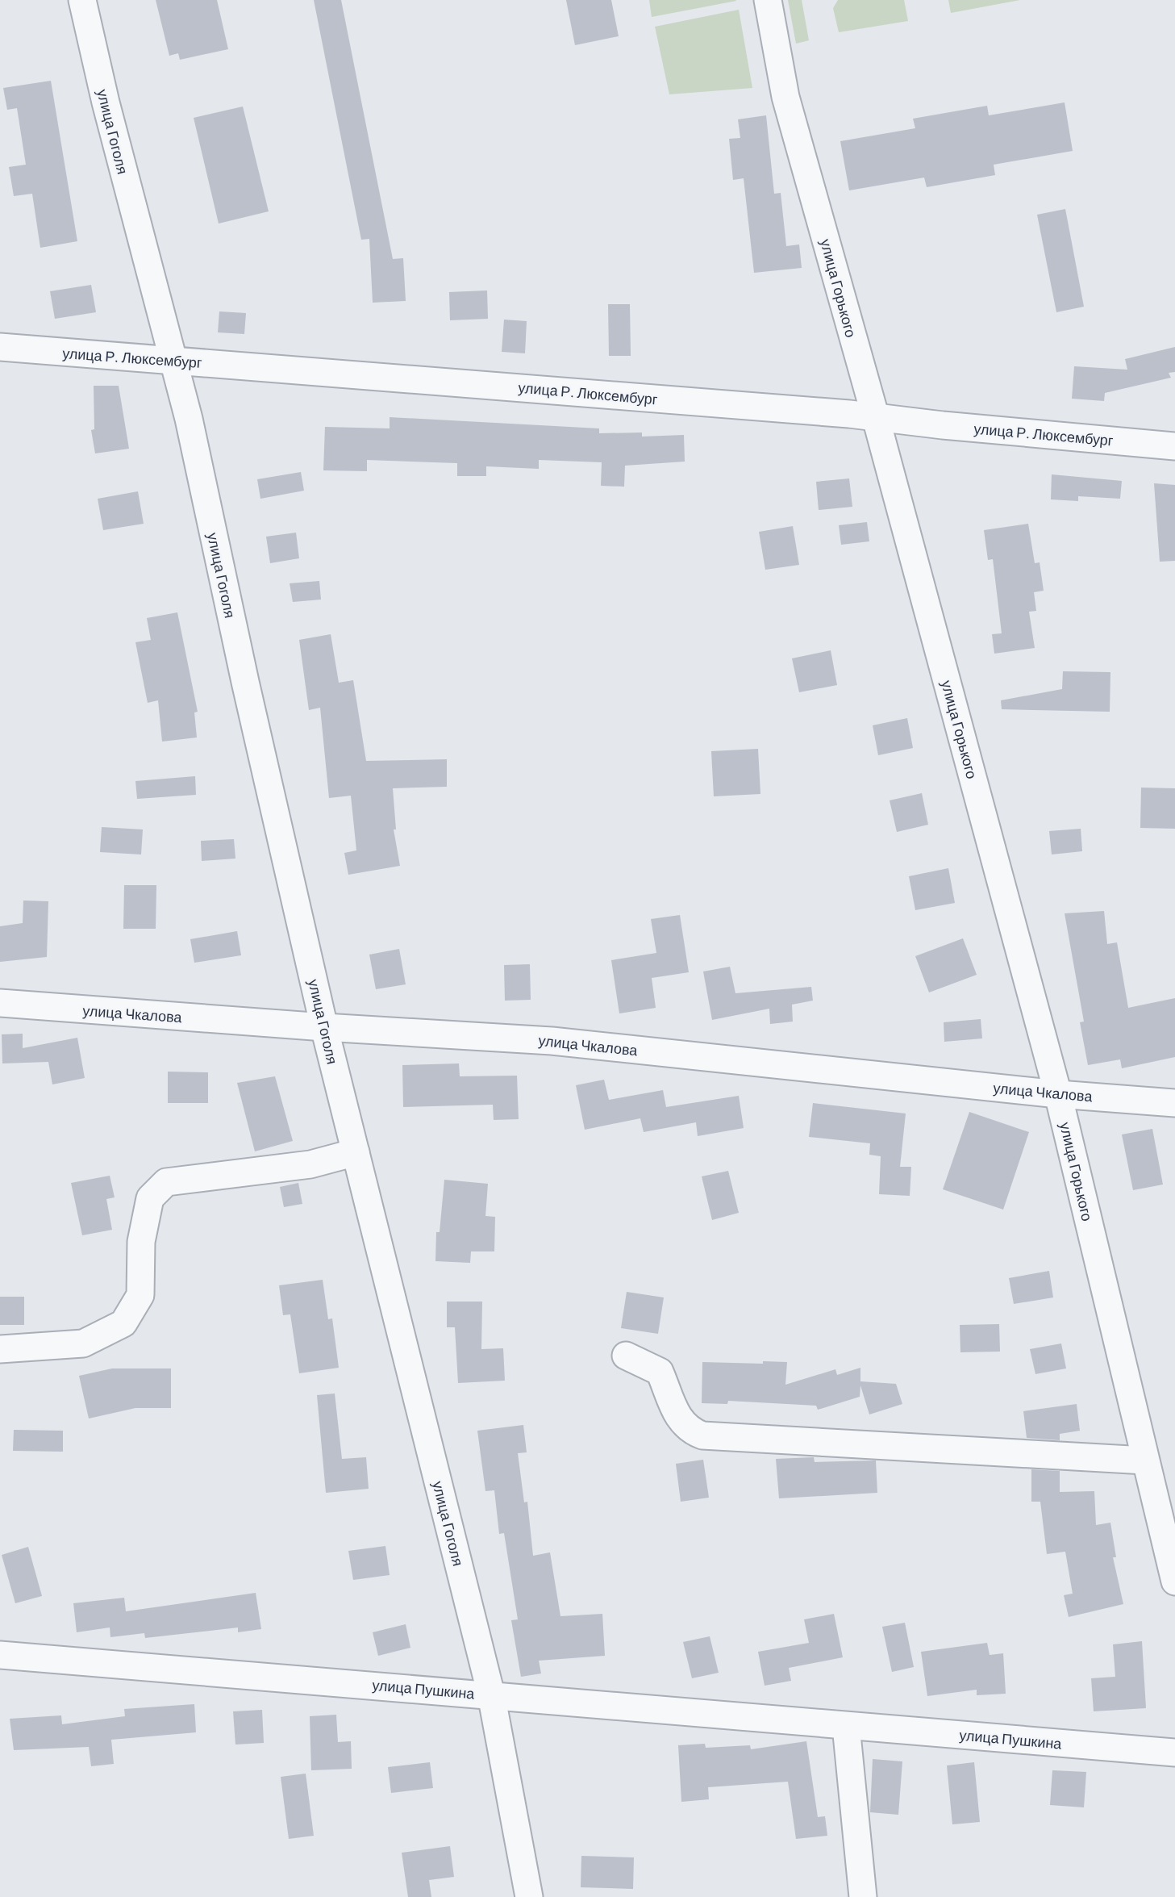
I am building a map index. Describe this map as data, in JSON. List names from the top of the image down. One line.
{"streets":{"street":["улица Гоголя","улица Горького","улица Р. Люксембург","улица Чкалова","улица Пушкина"]},"crossings":[["улица Гоголя","улица Р. Люксембург"],["улица Гоголя","улица Чкалова"],["улица Гоголя","улица Пушкина"],["улица Горького","улица Р. Люксембург"],["улица Горького","улица Чкалова"]]}
